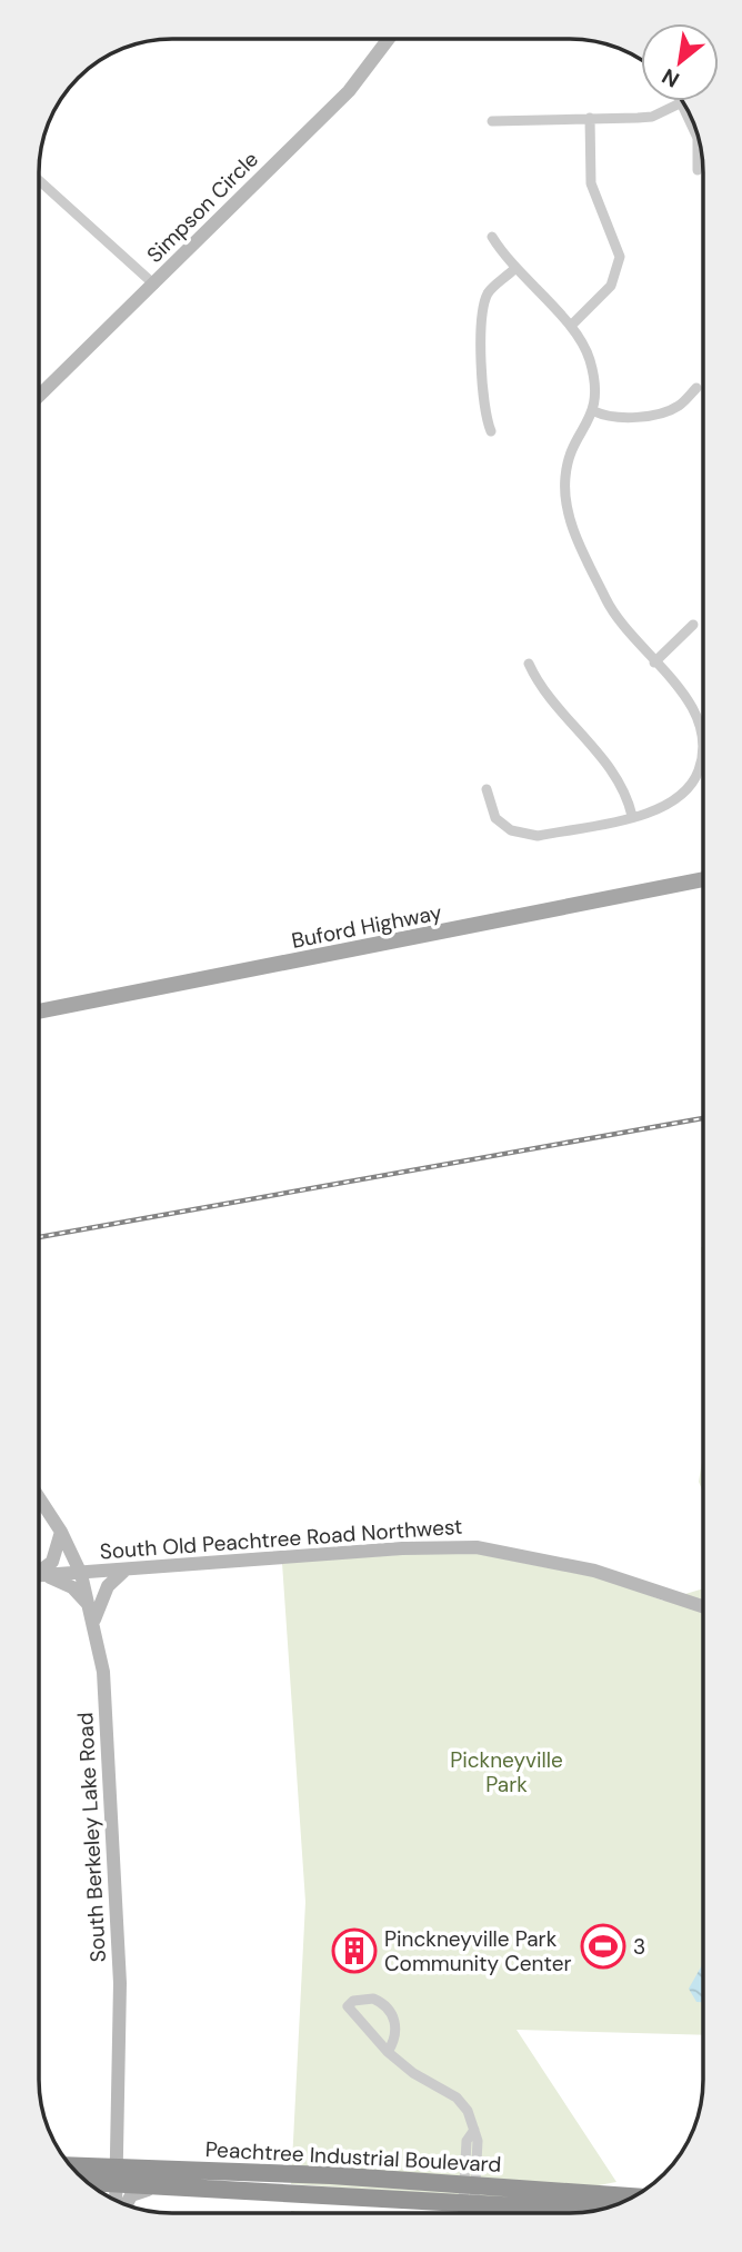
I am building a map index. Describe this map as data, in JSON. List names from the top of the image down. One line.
{"streets":{"highway":["Peachtree Industrial Boulevard"],"main road":["Buford Highway"],"street":["Simpson Circle","South Old Peachtree Road Northwest","South Berkeley Lake Road"]},"crossings":[["South Old Peachtree Road Northwest","South Berkeley Lake Road"],["South Berkeley Lake Road","Peachtree Industrial Boulevard"]],"parks":["Pickneyville Park"],"places":{"sports":["3"],"building":["Pinckneyville Park Community Center"]},"north":"bottom left"}
